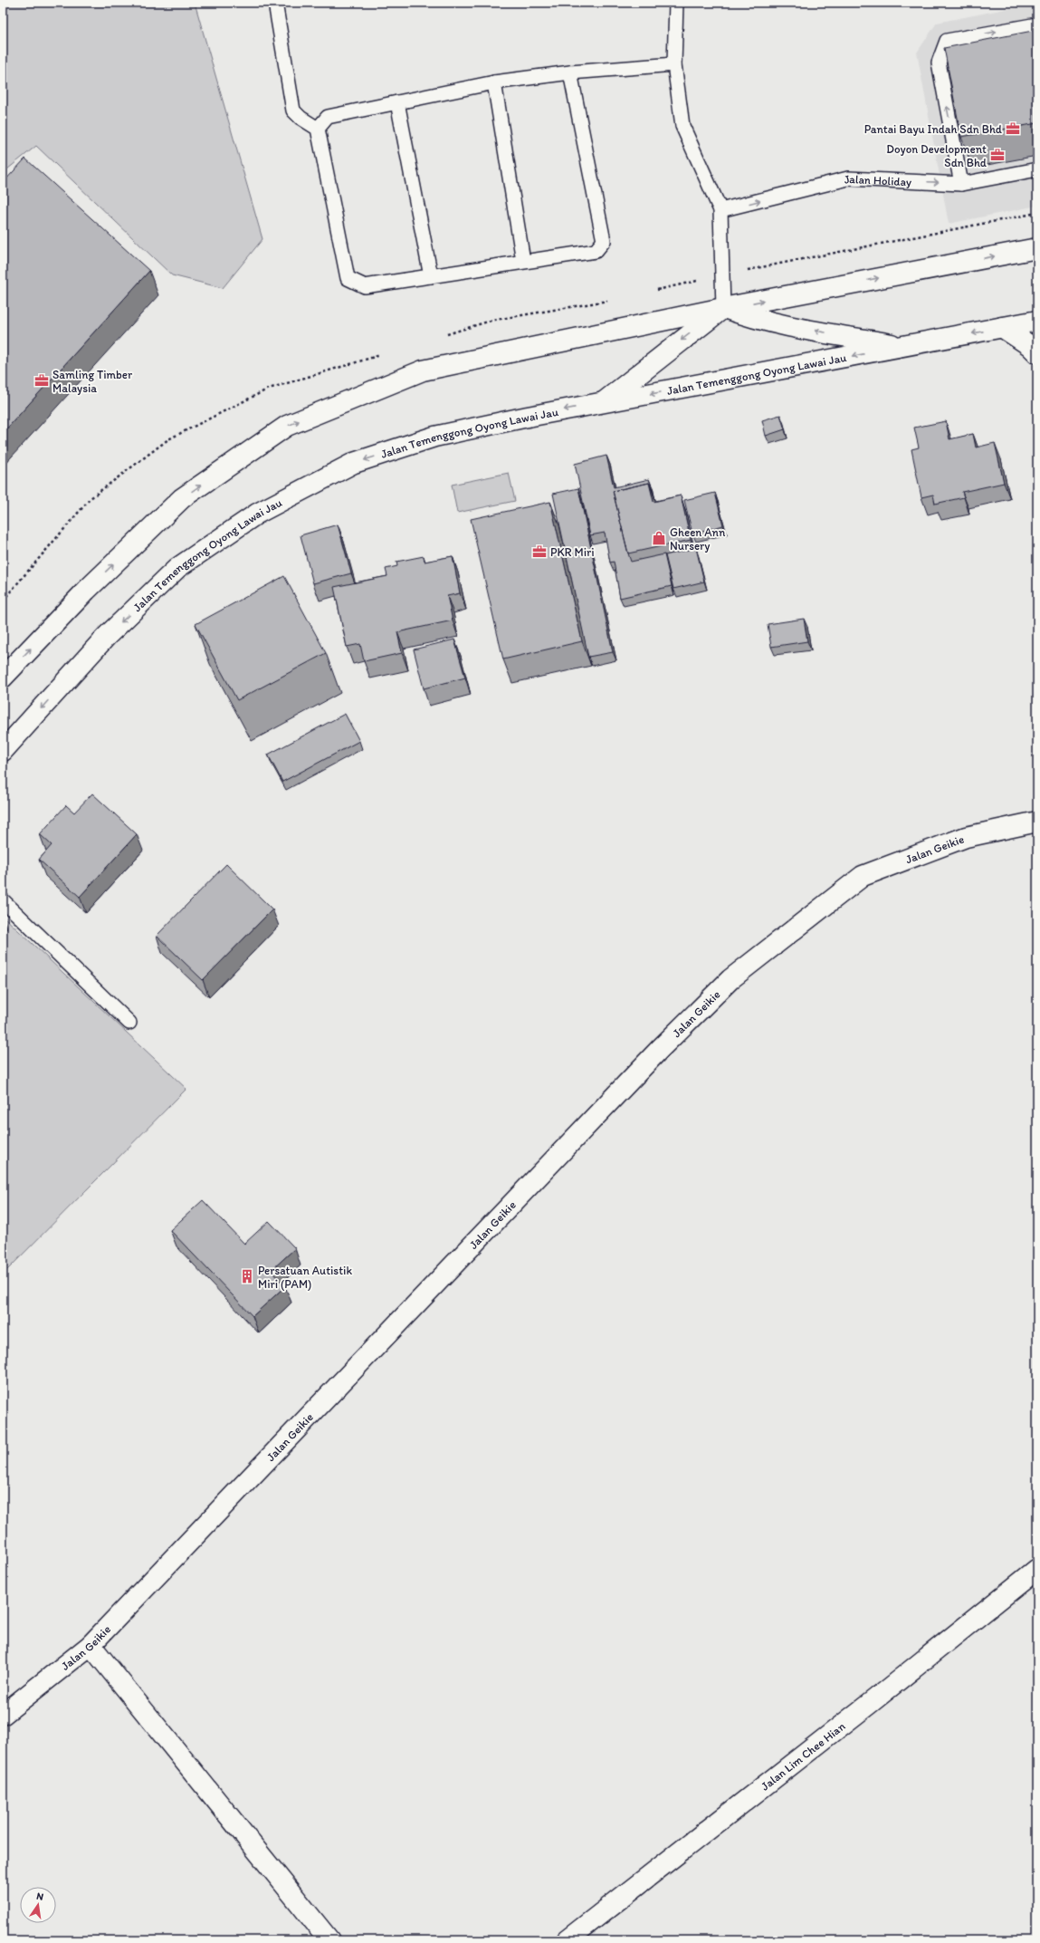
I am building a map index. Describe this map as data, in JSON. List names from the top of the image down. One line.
{"streets":{"main road":["Jalan Temenggong Oyong Lawai Jau","Jalan Geikie","Jalan Lim Chee Hian"],"lane":["Jalan Holiday"]},"one_way":["Jalan Holiday"],"places":{"office":["Pantai Bayu Indah Sdn Bhd","Doyon Development Sdn Bhd","Samling Timber Malaysia","PKR Miri"],"shop":["Gheen Ann Nursery"],"building":["Persatuan Autistik Miri (PAM)"]},"north":"top"}
